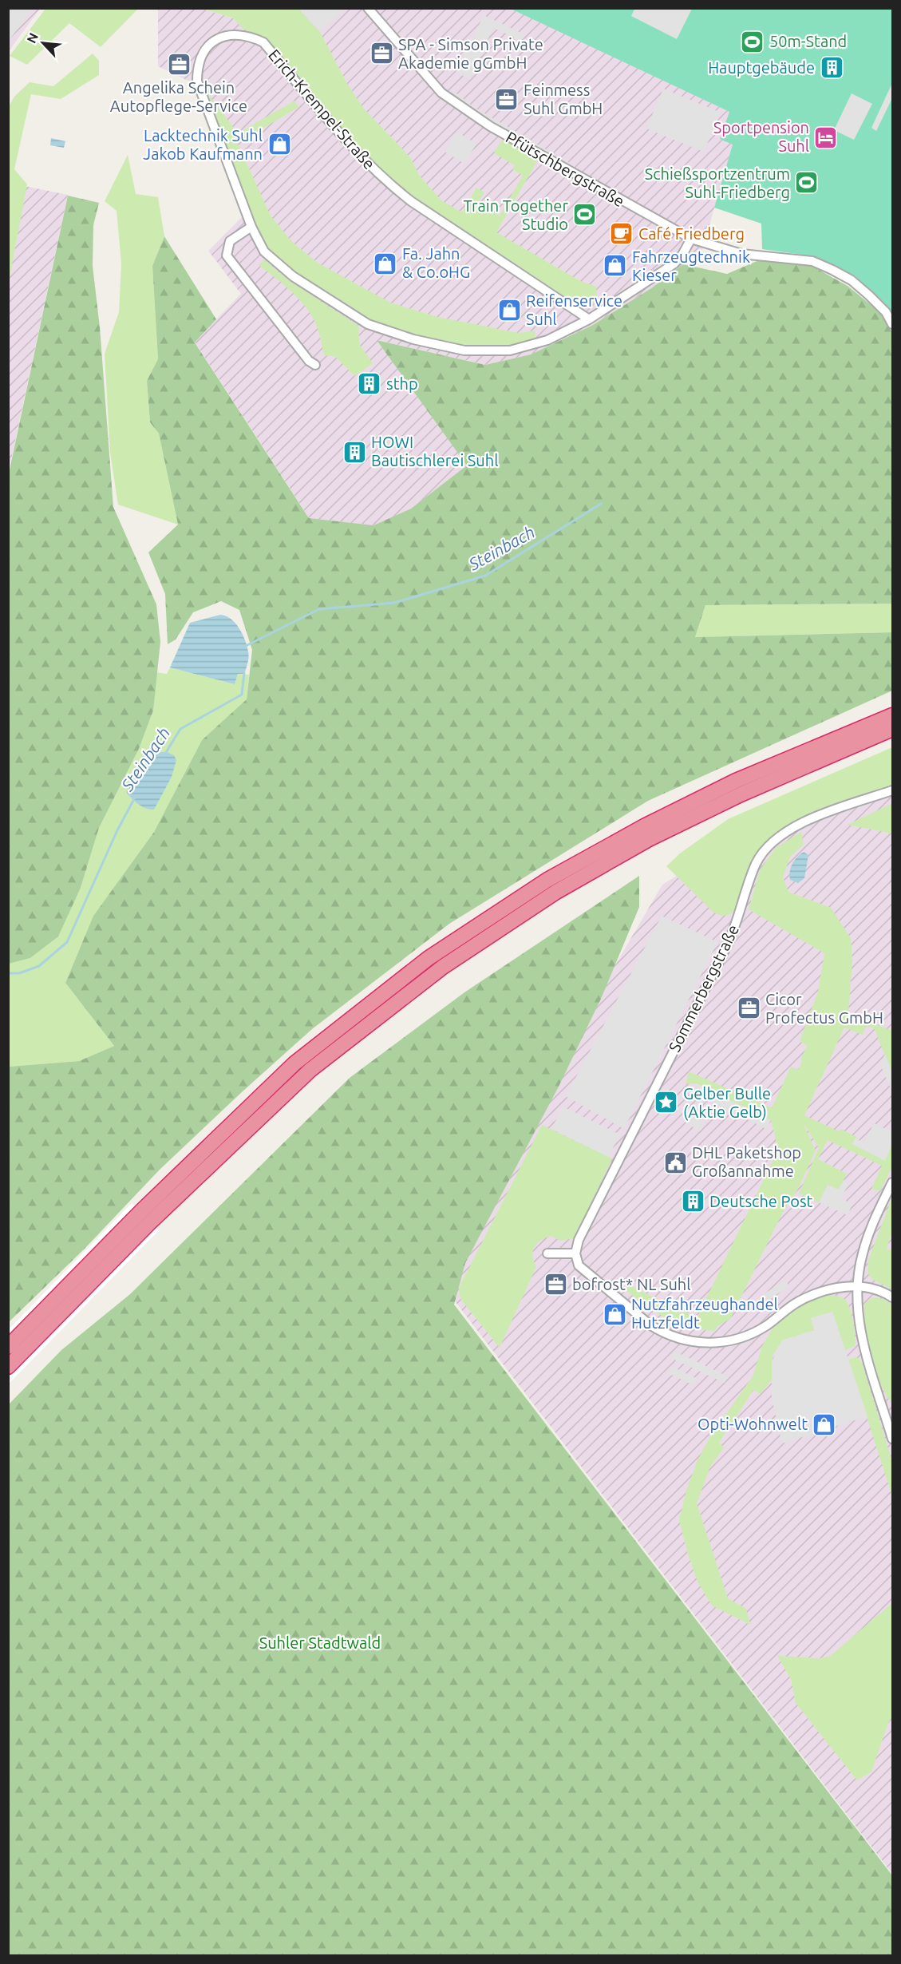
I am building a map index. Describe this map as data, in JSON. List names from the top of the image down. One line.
{"streets":{"street":["Erich-Krempel-Straße","Pfütschbergstraße","Sommerbergstraße"]},"crossings":[["Erich-Krempel-Straße","Pfütschbergstraße"]],"water":["Steinbach"],"parks":["Suhler Stadtwald"],"places":{"sports":["50m-Stand","Schießsportzentrum Suhl-Friedberg","Train Together Studio"],"office":["SPA - Simson Private Akademie gGmbH","Angelika Schein Autopflege-Service","Feinmess Suhl GmbH","Cicor Profectus GmbH","bofrost* NL Suhl"],"building":["Hauptgebäude","sthp","HOWI Bautischlerei Suhl","Deutsche Post"],"hotel":["Sportpension Suhl"],"shop":["Lacktechnik Suhl Jakob Kaufmann","Fa. Jahn & Co.oHG","Fahrzeugtechnik Kieser","Reifenservice Suhl","Nutzfahrzeughandel Hutzfeldt","Opti-Wohnwelt"],"cafe":["Café Friedberg"],"place":["Gelber Bulle (Aktie Gelb)"],"public building":["DHL Paketshop Großannahme"]},"north":"top left"}
